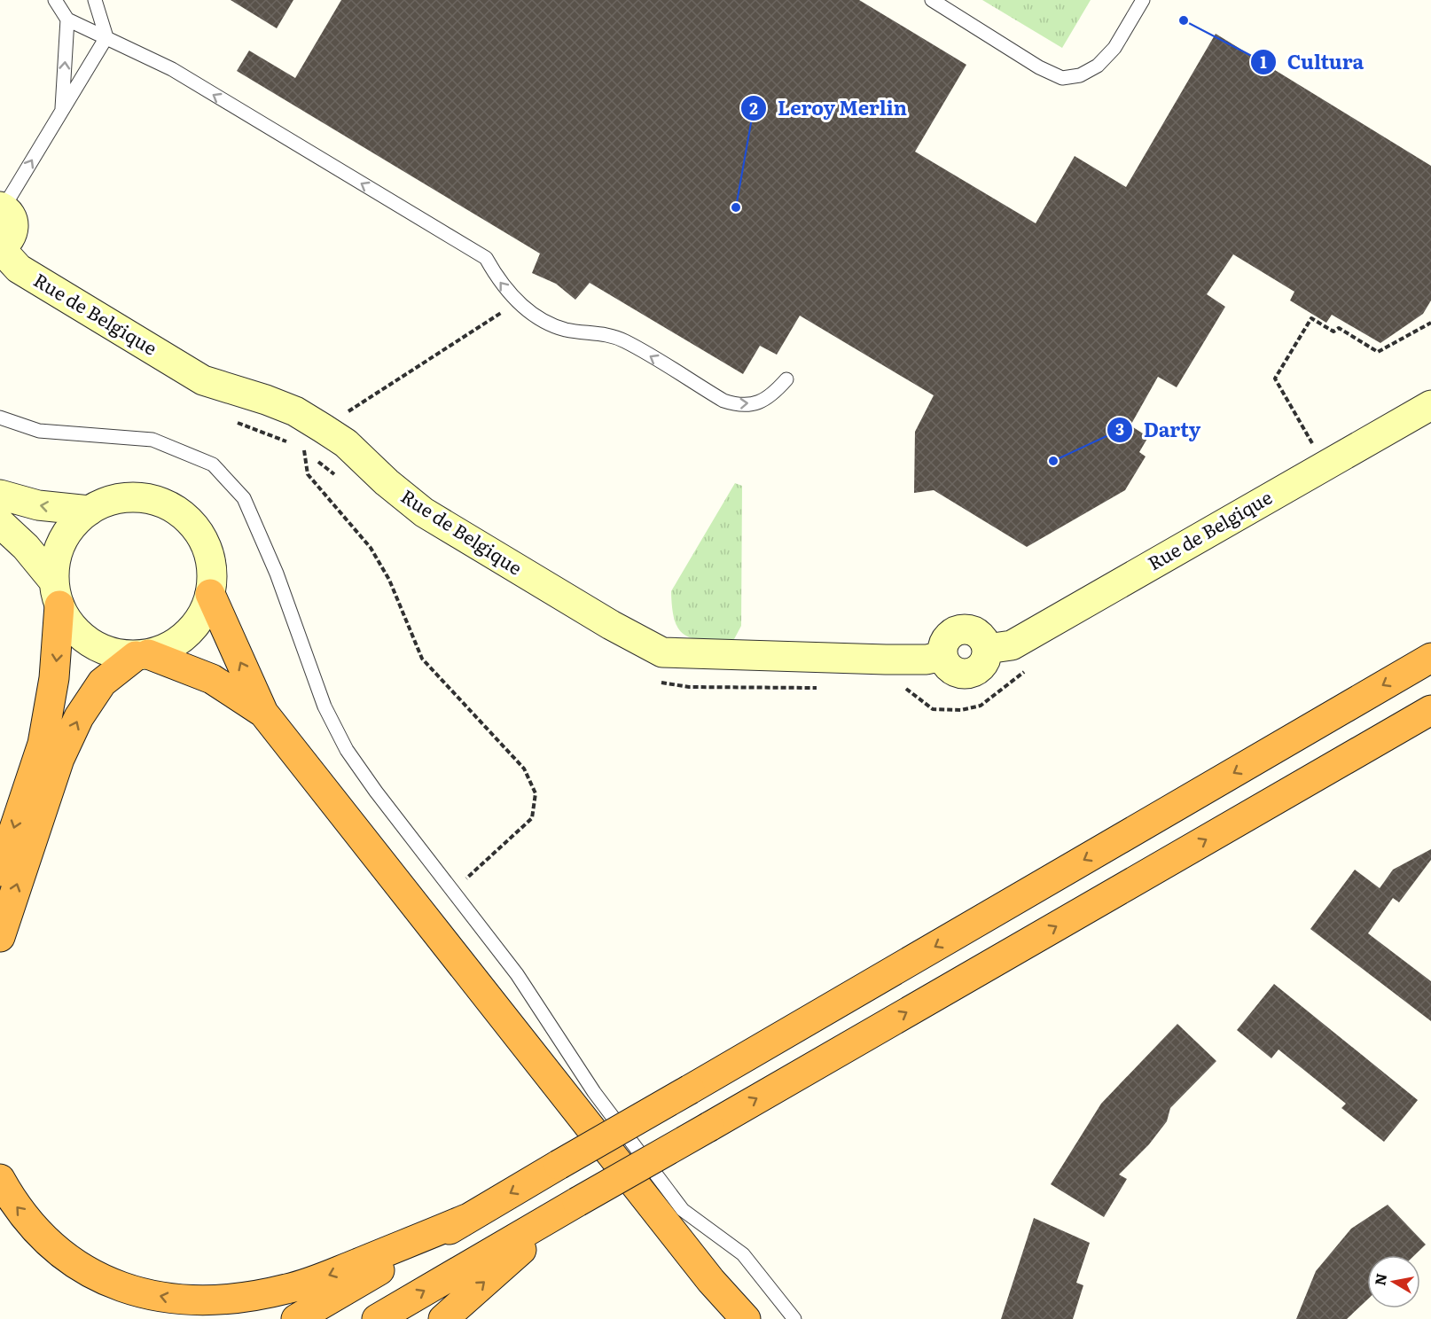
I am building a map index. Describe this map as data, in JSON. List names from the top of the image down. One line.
{"streets":{"street":["Rue de Belgique"]},"places":["Cultura","Leroy Merlin","Darty"],"north":"left"}
